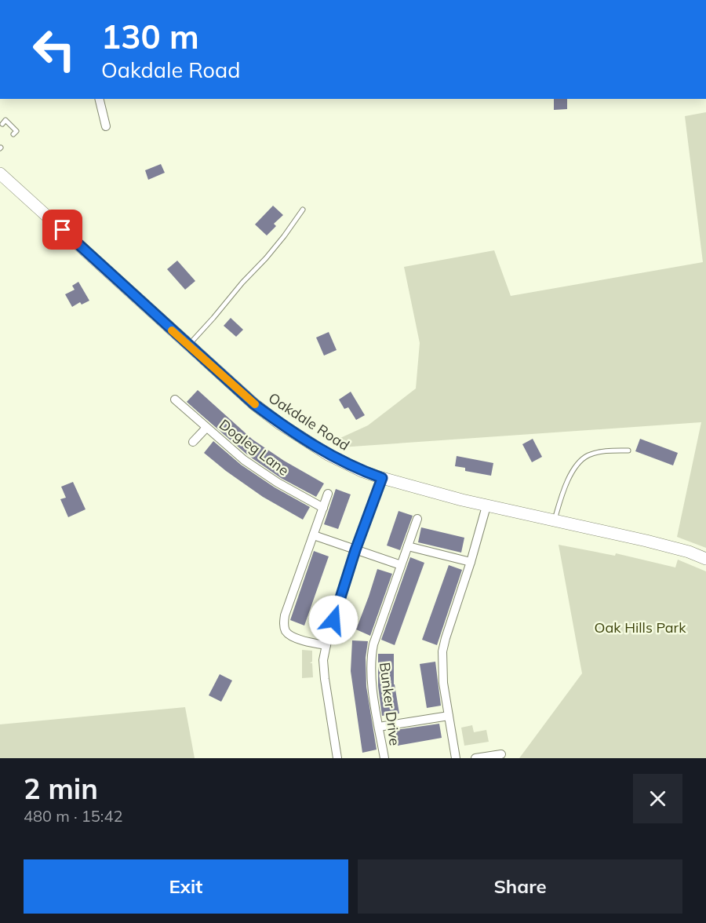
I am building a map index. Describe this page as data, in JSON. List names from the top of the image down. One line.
{"streets":{"main road":["Oakdale Road"],"street":["Dogleg Lane","Bunker Drive"]},"parks":["Oak Hills Park"],"page":{"turn":["130 m","Oakdale Road"],"heading":["2 min","480 m · 15:42"],"buttons":["Exit","Share"]}}
